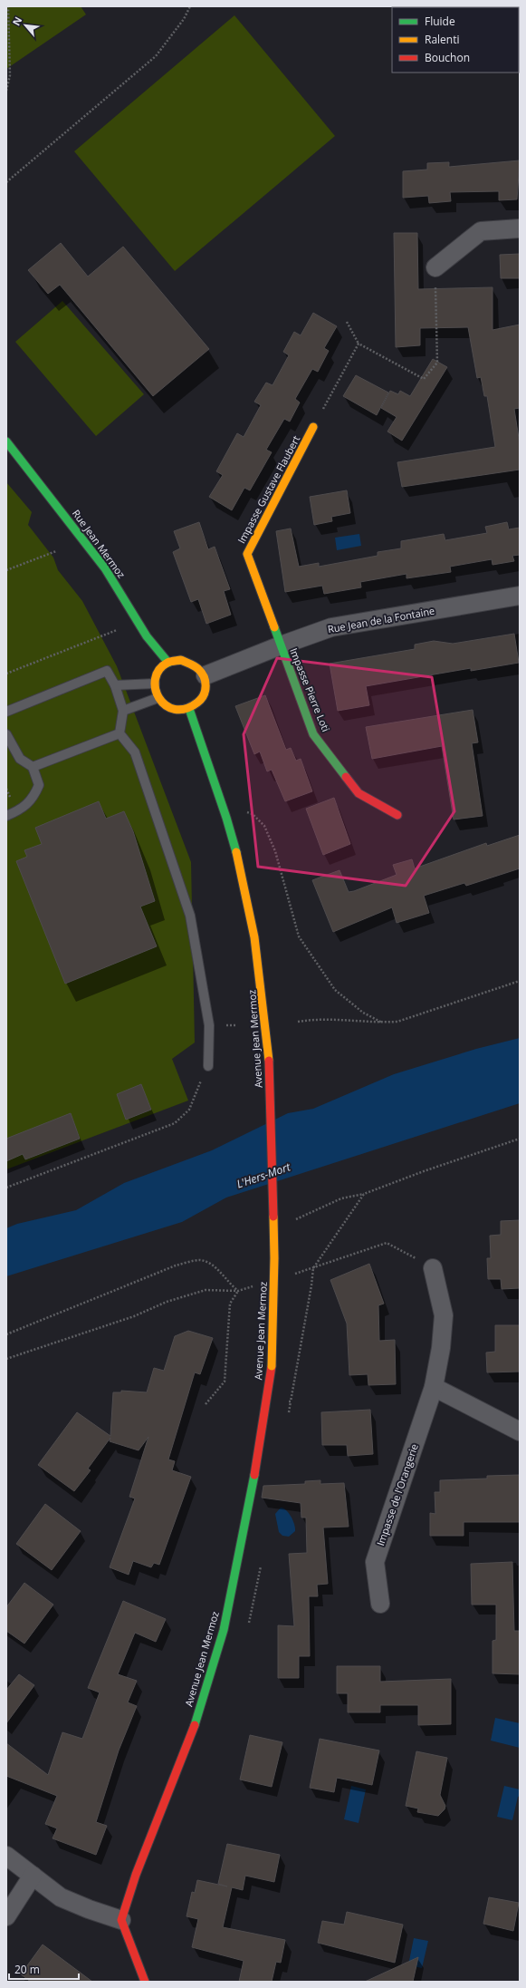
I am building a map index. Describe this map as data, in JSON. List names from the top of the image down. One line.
{"streets":{"street":["Impasse Gustave Flaubert","Rue Jean Mermoz","Rue Jean de la Fontaine","Impasse Pierre Loti","Avenue Jean Mermoz","Impasse de l'Orangerie"]},"crossings":[["Impasse Gustave Flaubert","Rue Jean de la Fontaine"],["Impasse Gustave Flaubert","Impasse Pierre Loti"],["Rue Jean Mermoz","Rue Jean de la Fontaine"],["Rue Jean Mermoz","Avenue Jean Mermoz"],["Rue Jean de la Fontaine","Impasse Pierre Loti"],["Rue Jean de la Fontaine","Avenue Jean Mermoz"]],"water":["L'Hers-Mort"],"legend":["Fluide","Ralenti","Bouchon"],"scale_bar":"20 m","north":"top left"}
